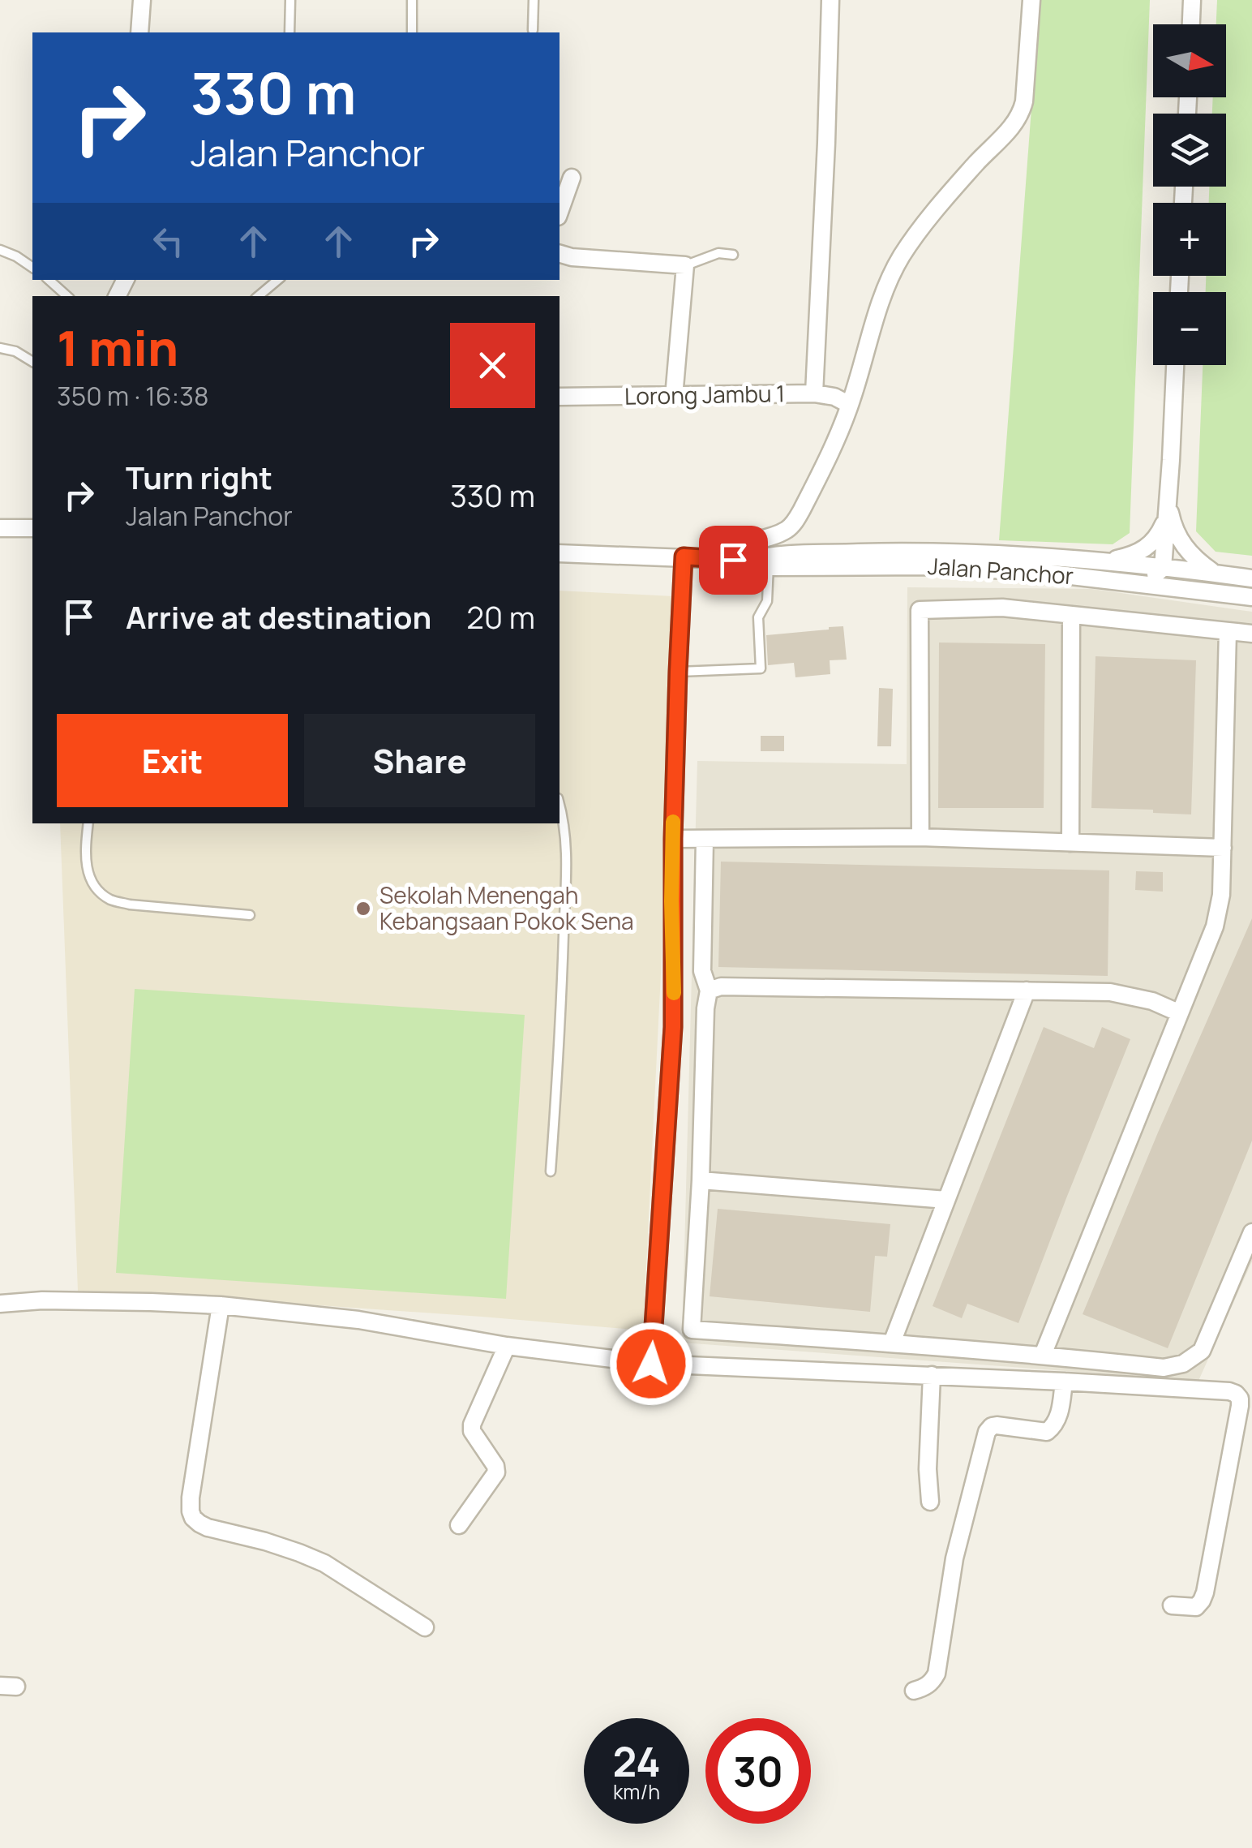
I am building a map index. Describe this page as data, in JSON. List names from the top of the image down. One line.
{"streets":{"street":["Lorong Jambu 1","Jalan Panchor"]},"places":["Sekolah Menengah Kebangsaan Pokok Sena"],"north":"right","page":{"map_buttons":["+","−"],"turn":["330 m","Jalan Panchor"],"heading":["1 min","350 m · 16:38"],"list":[{"name":"Turn right","note":"Jalan Panchor","value":"330 m"},{"name":"Arrive at destination","value":"20 m"}],"buttons":["Exit","Share"],"speed":"24 km/h","limit":"30"}}
